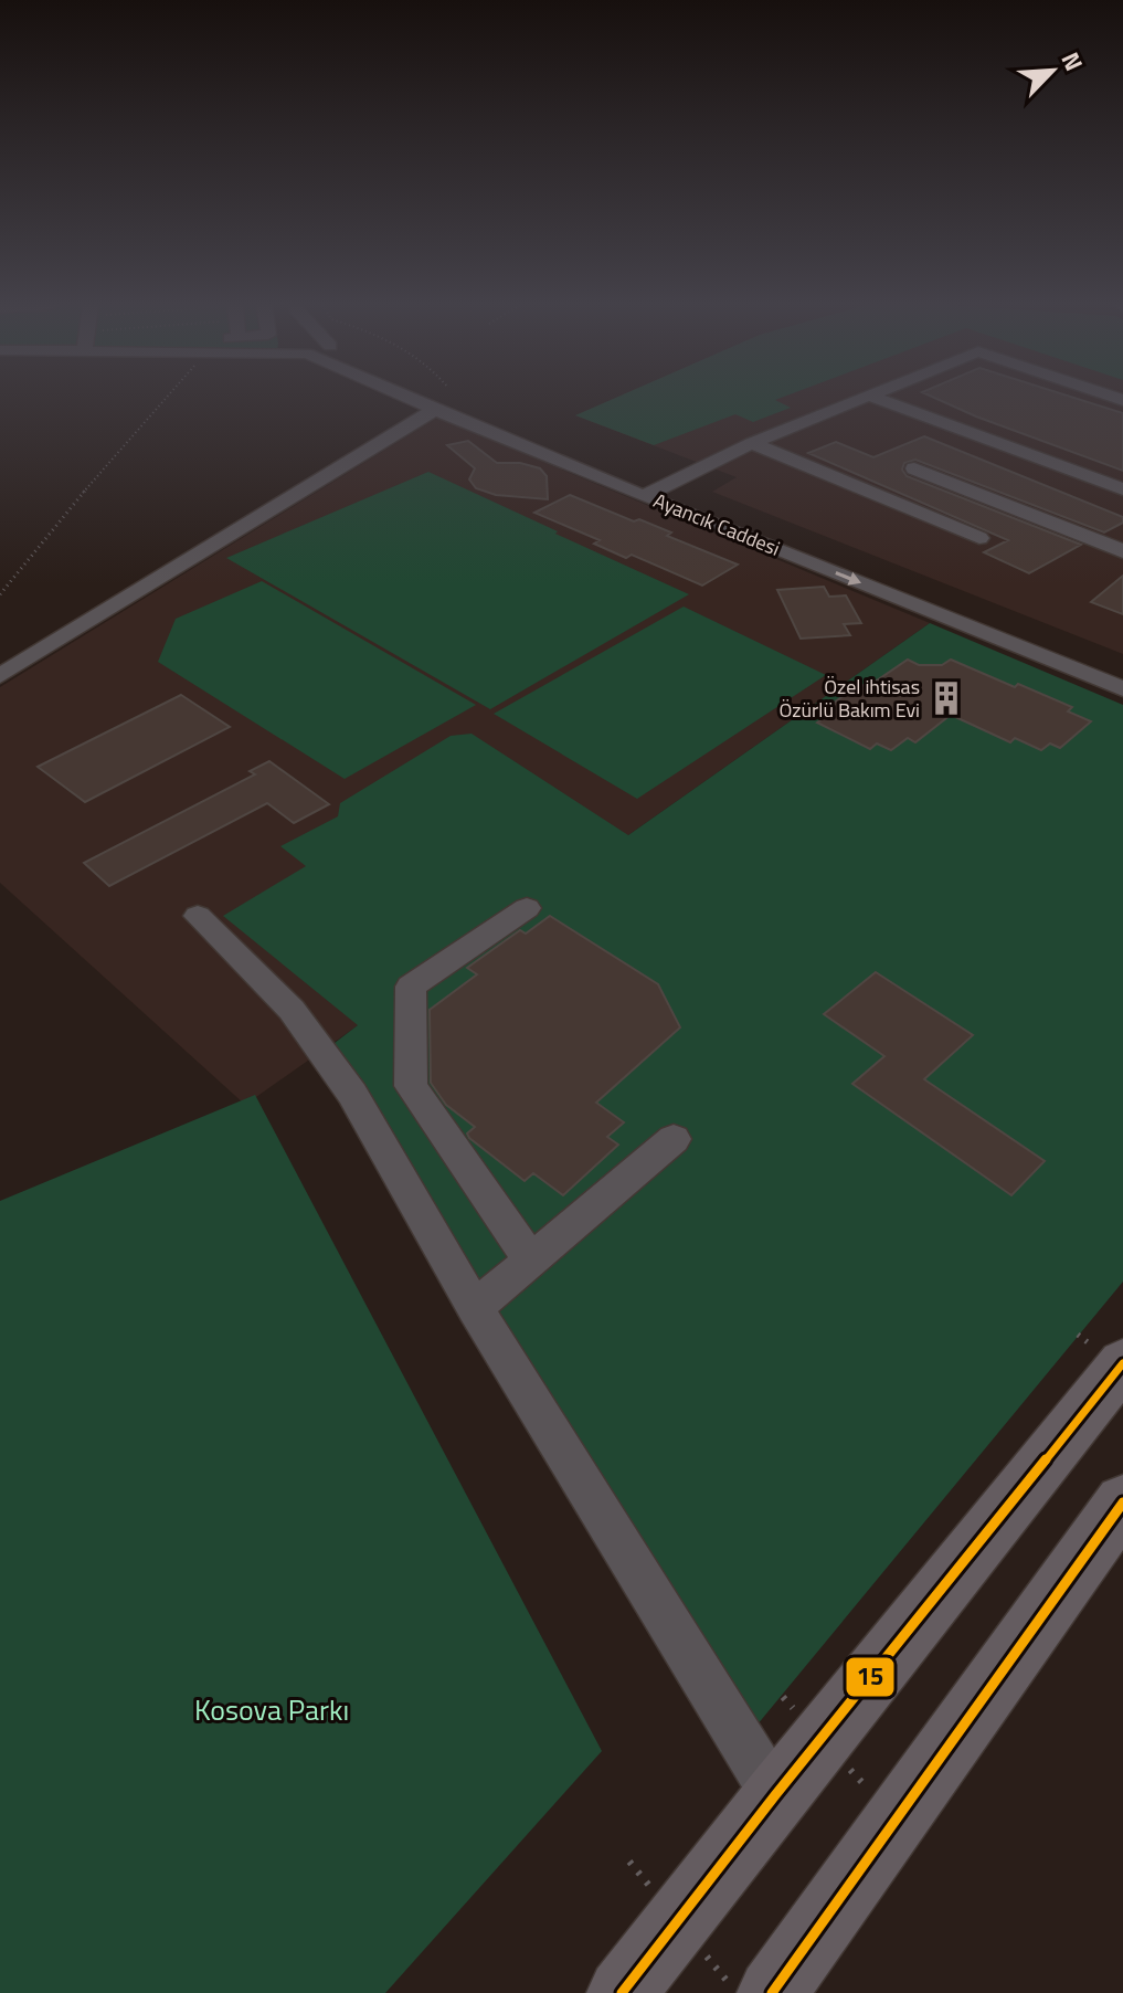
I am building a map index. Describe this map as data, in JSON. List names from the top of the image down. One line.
{"streets":{"street":["Ayancık Caddesi"]},"parks":["Kosova Parkı"],"places":{"building":["Özel ihtisas Özürlü Bakım Evi"]},"lines":["transit line 15"],"north":"top right"}
